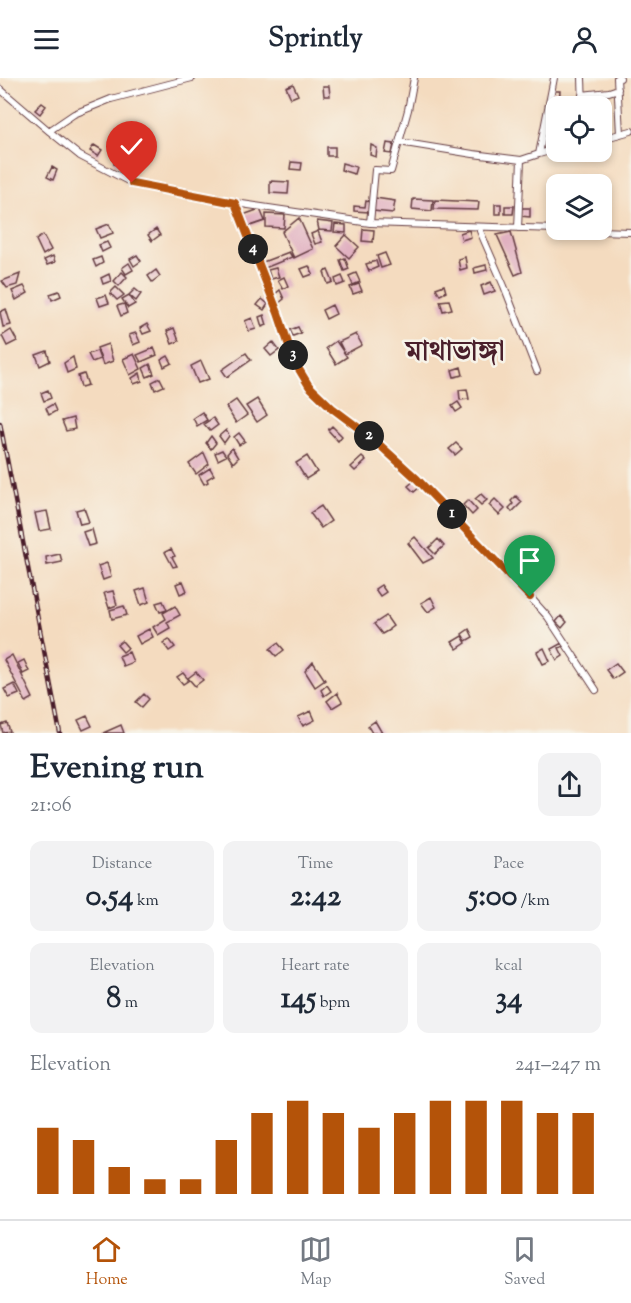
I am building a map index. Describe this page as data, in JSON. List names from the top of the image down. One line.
{"districts":["মাথাভাঙ্গা"],"page":{"header":"Sprintly","pins":["4","3","2","1"],"heading":["Evening run","21:06"],"stats":[["Distance","0.54 km"],["Time","2:42"],["Pace","5:00 /km"],["Elevation","8 m"],["Heart rate","145 bpm"],["kcal","34"]],"chart":["Elevation","241–247 m"],"tabs":["Home","Map","Saved"]}}
